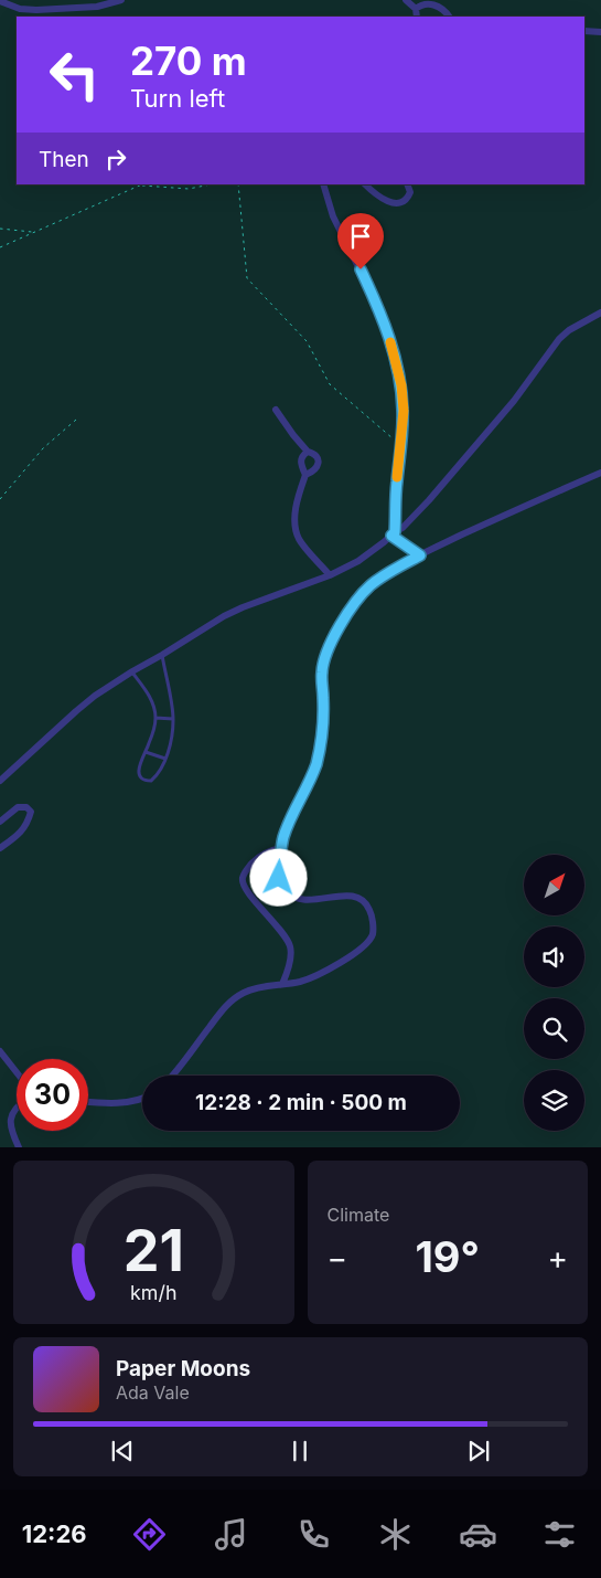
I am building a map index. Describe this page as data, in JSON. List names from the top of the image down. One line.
{"north":"top right","page":{"turn":["270 m","Turn left"],"then":"Then","limit":"30","trip":"12:28 · 2 min · 500 m","tile":"Climate","heat":["−","19°","+"],"song":["Paper Moons","Ada Vale"],"tabs":"12:26","gauge":["21","km/h"]}}
